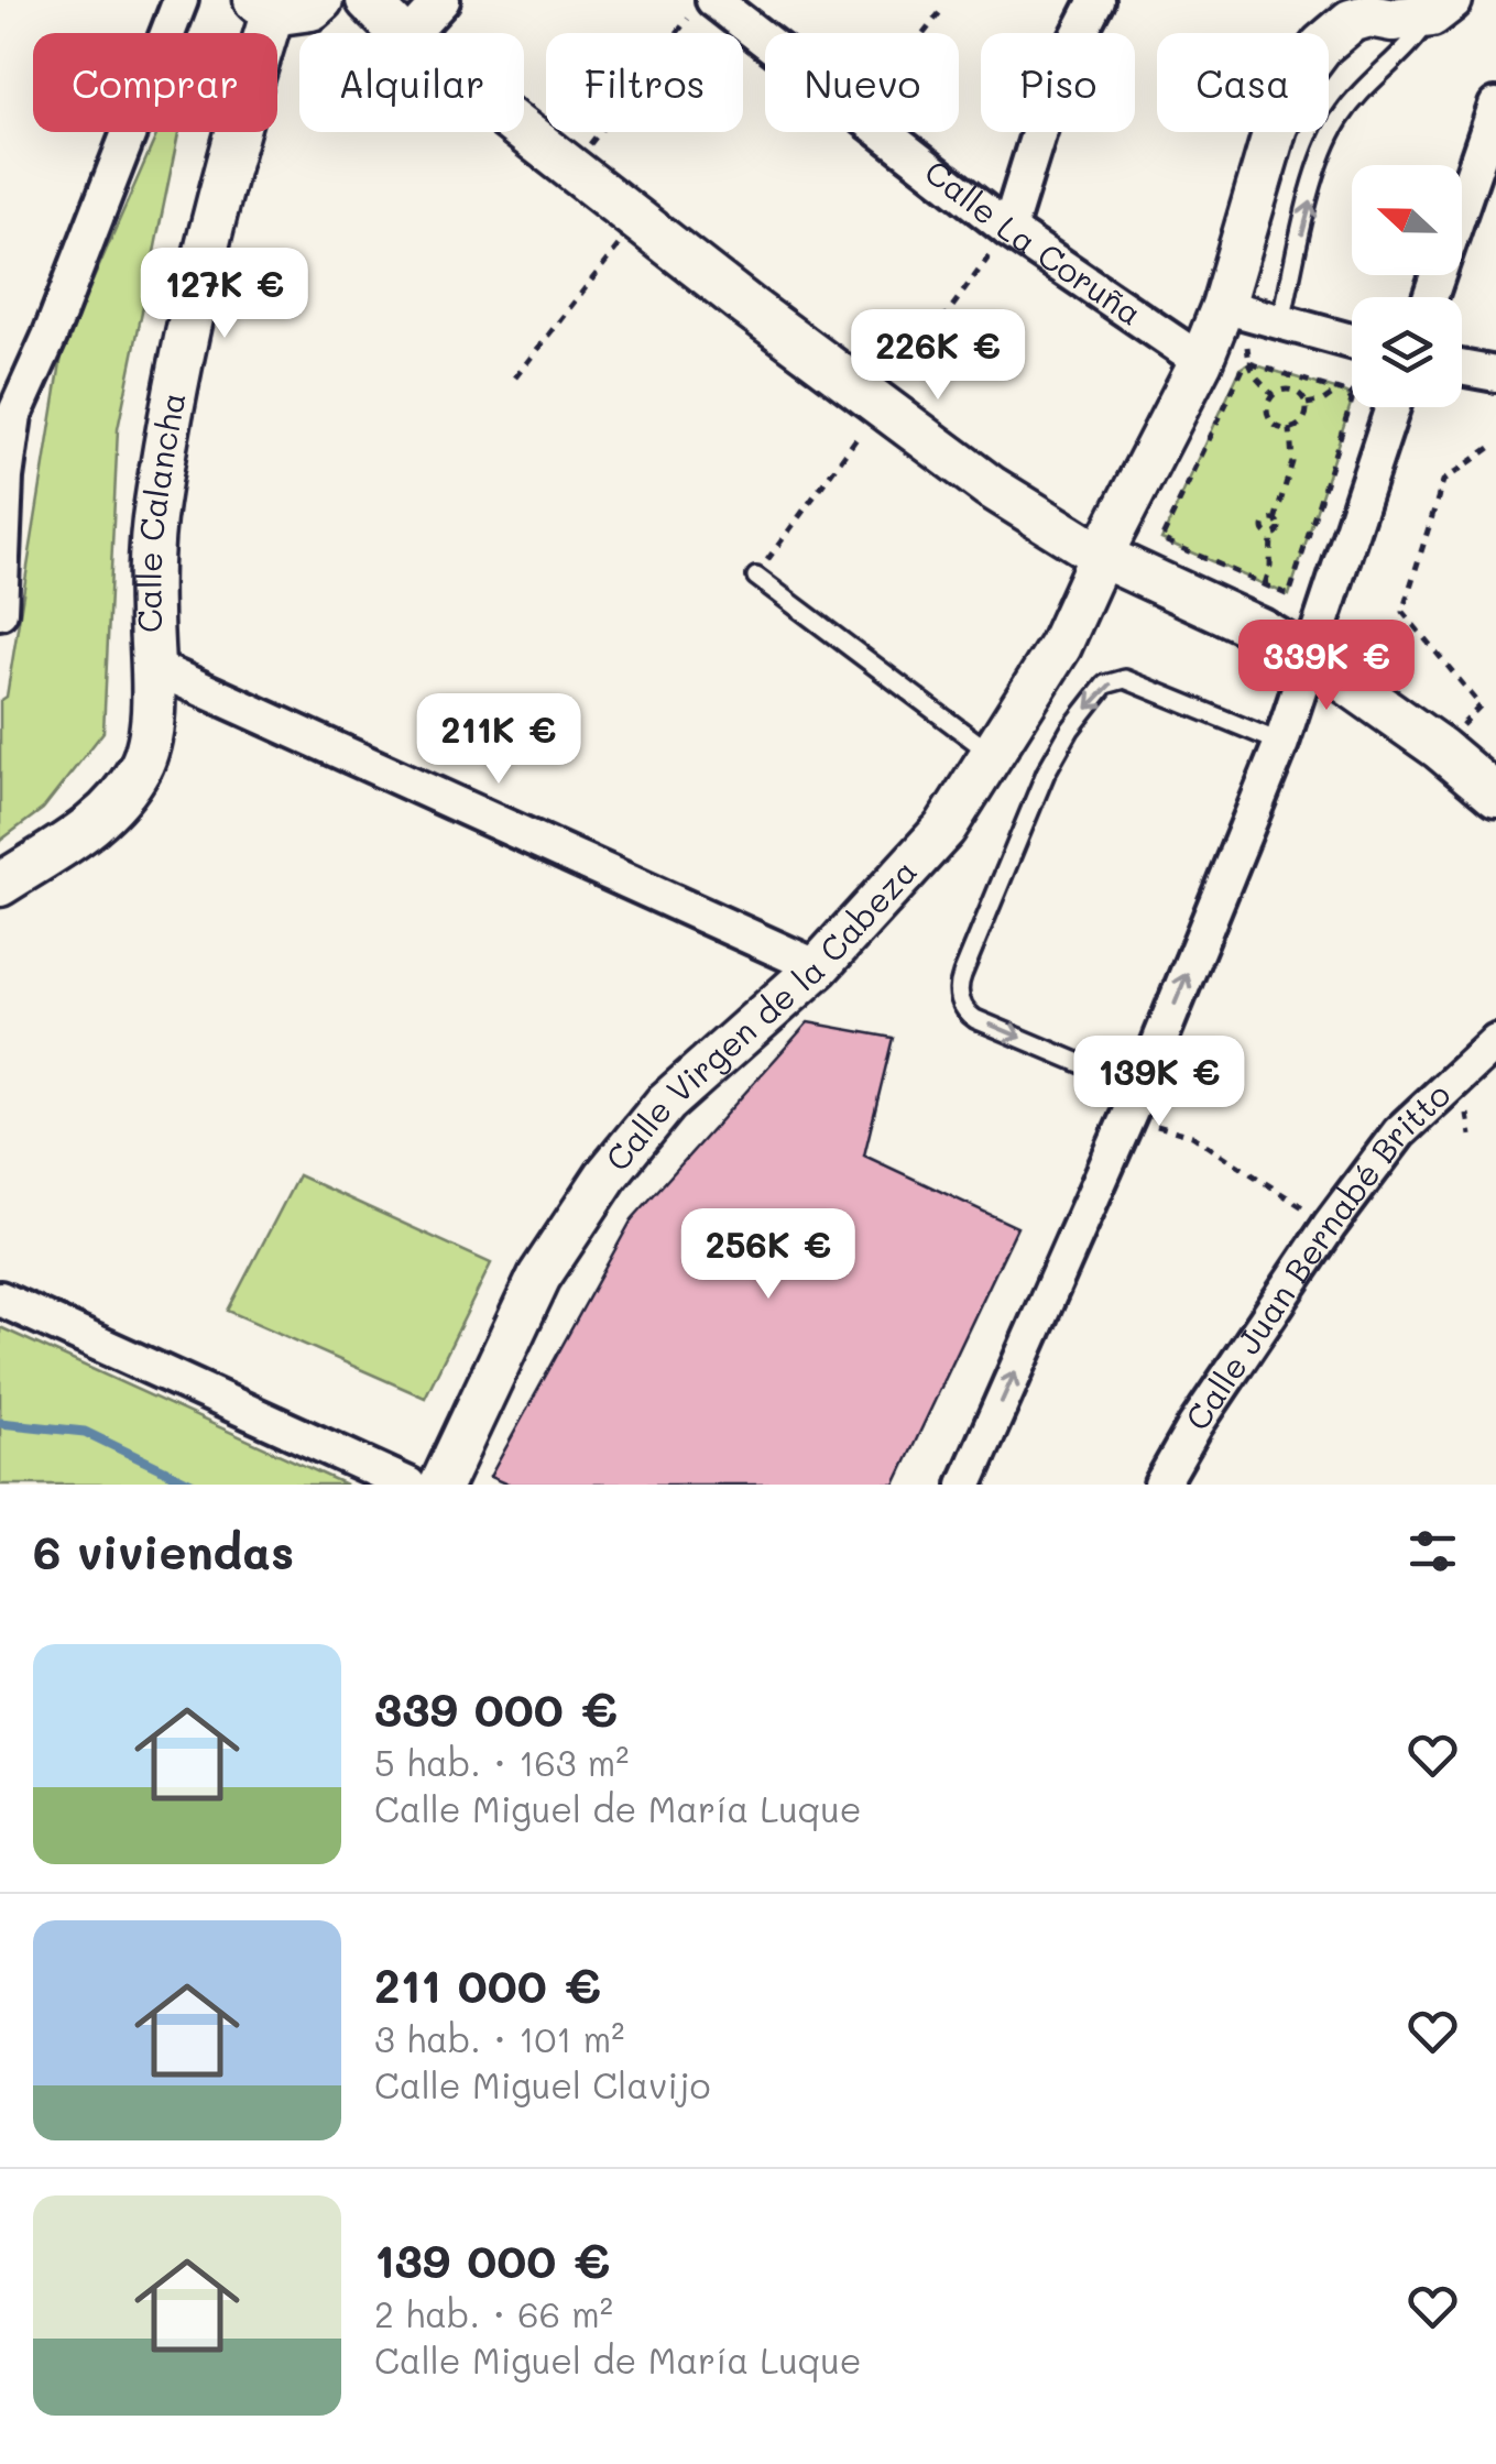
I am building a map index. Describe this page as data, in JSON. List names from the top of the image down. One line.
{"streets":{"street":["Calle La Coruña","Calle Calancha","Calle Virgen de la Cabeza","Calle Juan Bernabé Britto"]},"crossings":[["Calle La Coruña","Calle Virgen de la Cabeza"]],"north":"left","page":{"chip":["Comprar","Alquilar","Filtros","Nuevo","Piso","Casa"],"price":["127K €","226K €","339K €","211K €","139K €","256K €"],"heading":"6 viviendas","list":[{"name":"339 000 €","note":"5 hab. · 163 m² · Calle Miguel de María Luque"},{"name":"211 000 €","note":"3 hab. · 101 m² · Calle Miguel Clavijo"},{"name":"139 000 €","note":"2 hab. · 66 m² · Calle Miguel de María Luque"}]}}
